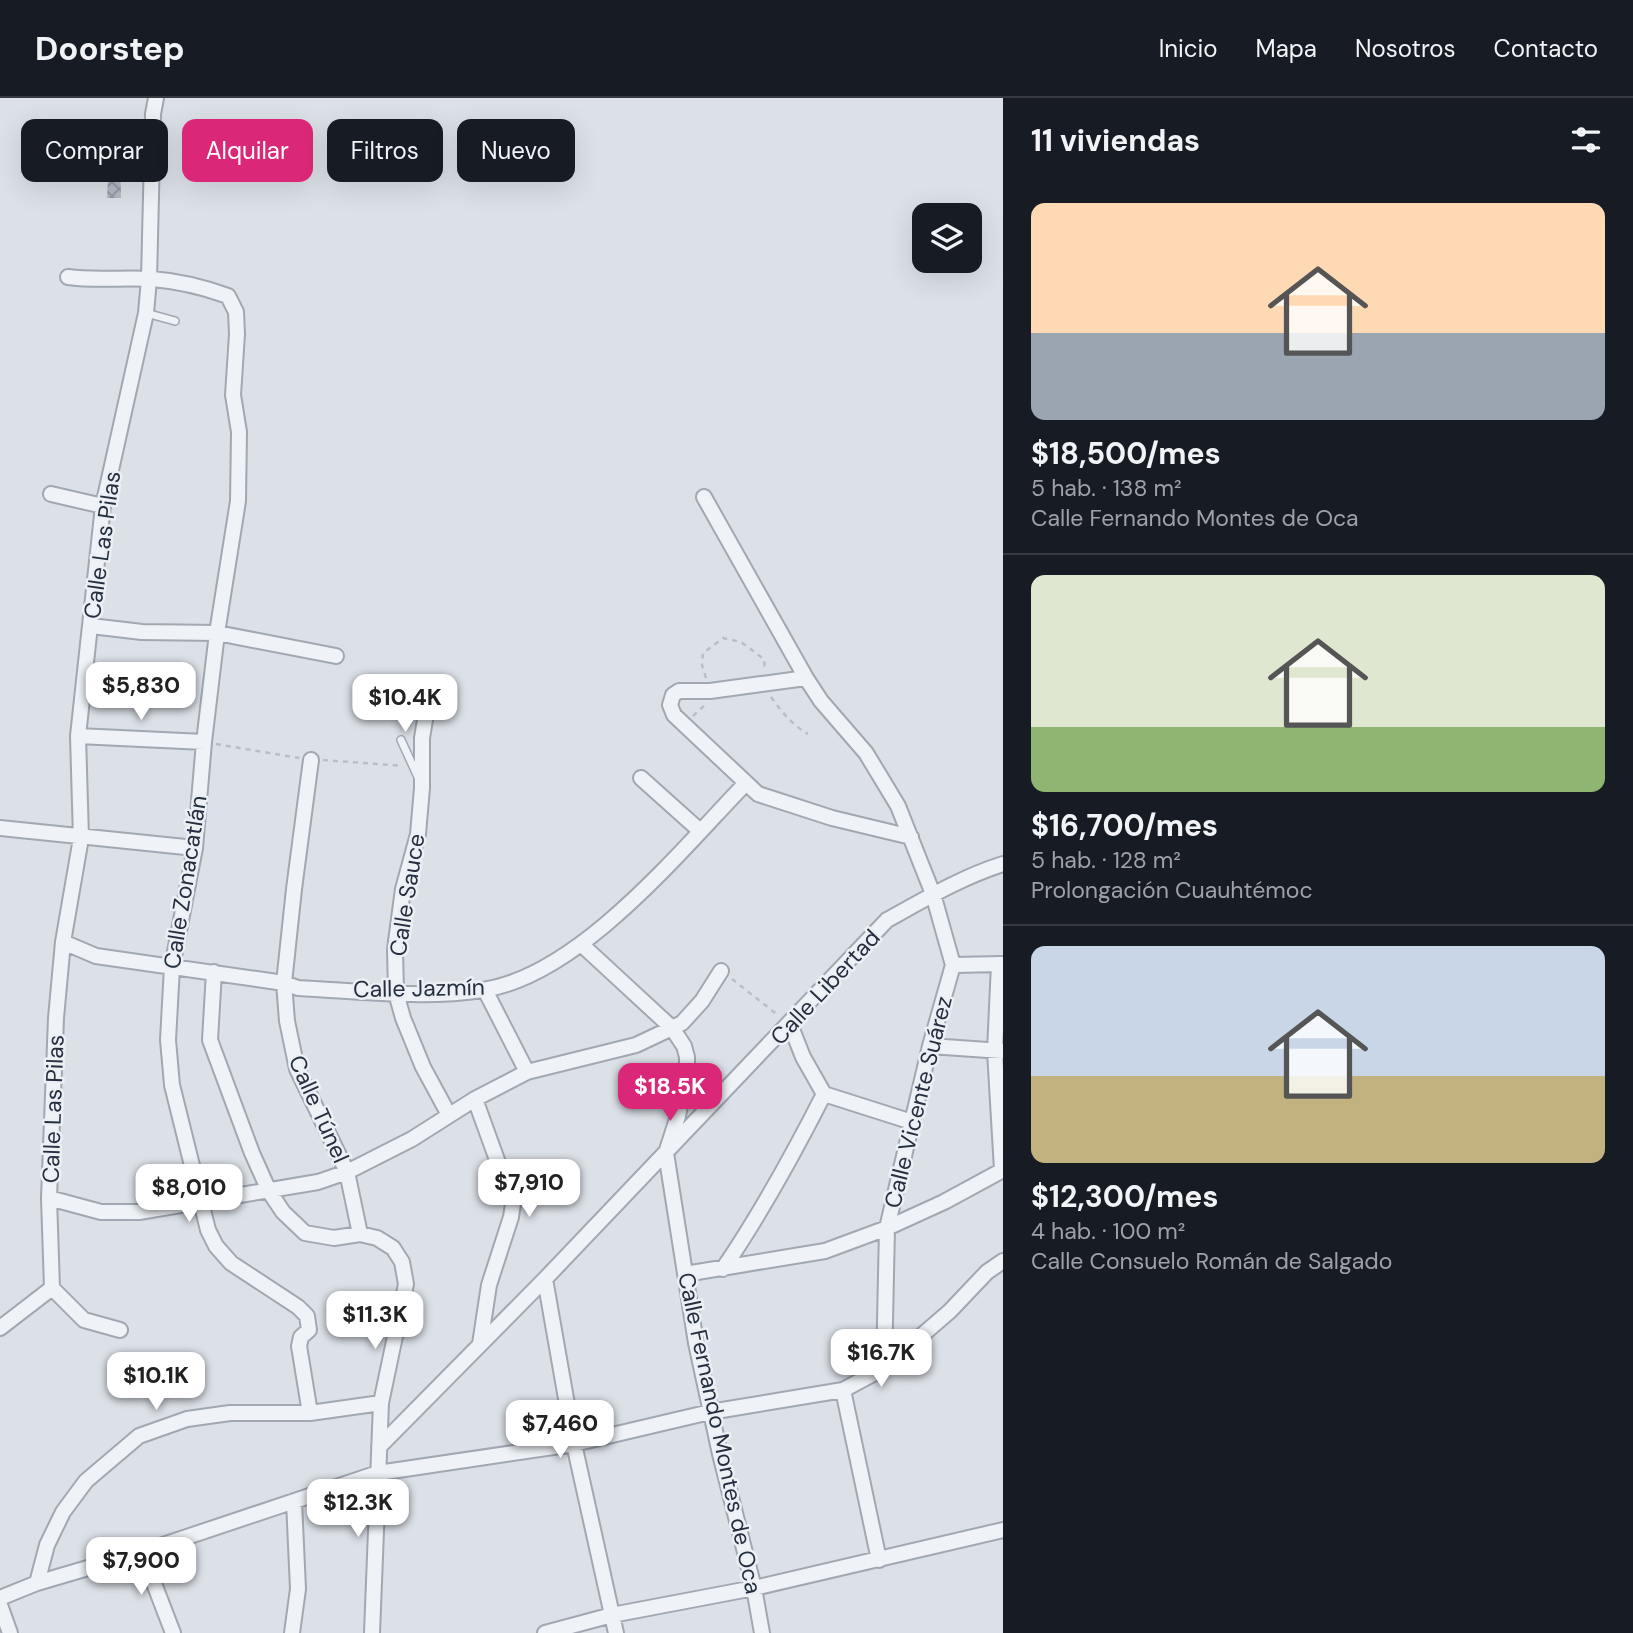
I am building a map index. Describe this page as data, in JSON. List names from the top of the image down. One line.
{"streets":{"street":["Calle Las Pilas","Calle Zonacatlán","Calle Sauce","Calle Libertad","Calle Jazmín","Calle Vicente Suárez","Calle Túnel","Calle Fernando Montes de Oca"]},"crossings":[["Calle Las Pilas","Calle Zonacatlán"],["Calle Las Pilas","Calle Jazmín"],["Calle Zonacatlán","Calle Jazmín"],["Calle Sauce","Calle Jazmín"],["Calle Libertad","Calle Vicente Suárez"],["Calle Libertad","Calle Fernando Montes de Oca"],["Calle Jazmín","Calle Túnel"],["Calle Jazmín","Calle Fernando Montes de Oca"]],"page":{"header":"Doorstep","nav":["Inicio","Mapa","Nosotros","Contacto"],"heading":"11 viviendas","chip":["Comprar","Alquilar","Filtros","Nuevo"],"list":[{"name":"$18,500/mes","note":"5 hab. · 138 m² · Calle Fernando Montes de Oca"},{"name":"$16,700/mes","note":"5 hab. · 128 m² · Prolongación Cuauhtémoc"},{"name":"$12,300/mes","note":"4 hab. · 100 m² · Calle Consuelo Román de Salgado"}],"price":["$5,830","$10.4K","$18.5K","$7,910","$8,010","$11.3K","$16.7K","$10.1K","$7,460","$12.3K","$7,900"]}}
